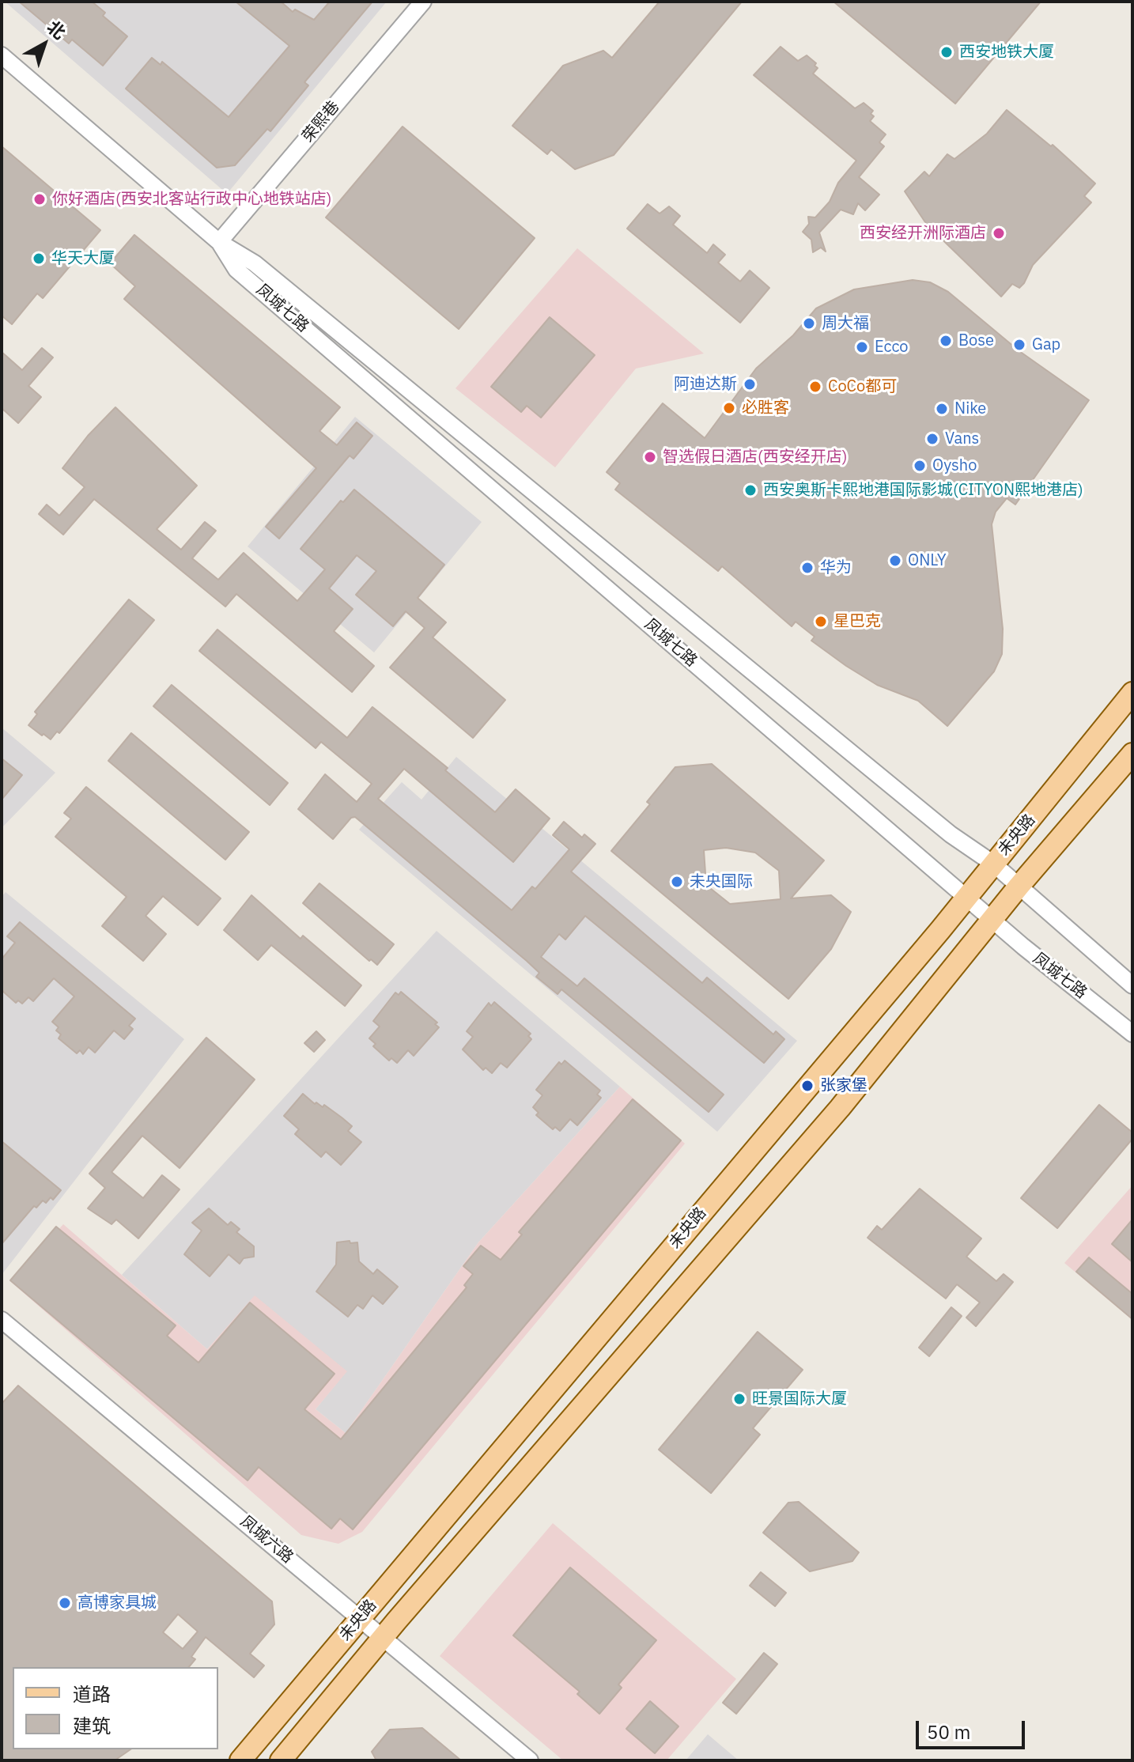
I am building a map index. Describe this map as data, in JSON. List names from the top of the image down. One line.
{"streets":{"main road":["未央路"],"street":["荣熙巷","凤城七路","凤城六路"]},"crossings":[["荣熙巷","凤城七路"],["凤城七路","未央路"],["未央路","凤城六路"]],"places":["西安地铁大厦","你好酒店(西安北客站行政中心地铁站店)","西安经开洲际酒店","华天大厦","周大福","Bose","Gap","Ecco","阿迪达斯","CoCo都可","必胜客","Nike","Vans","智选假日酒店(西安经开店)","Oysho","西安奥斯卡熙地港国际影城(CITYON熙地港店)","ONLY","华为","星巴克","未央国际","张家堡","旺景国际大厦","高博家具城"],"legend":["道路","建筑"],"scale_bar":"50 m","north":"top right"}
